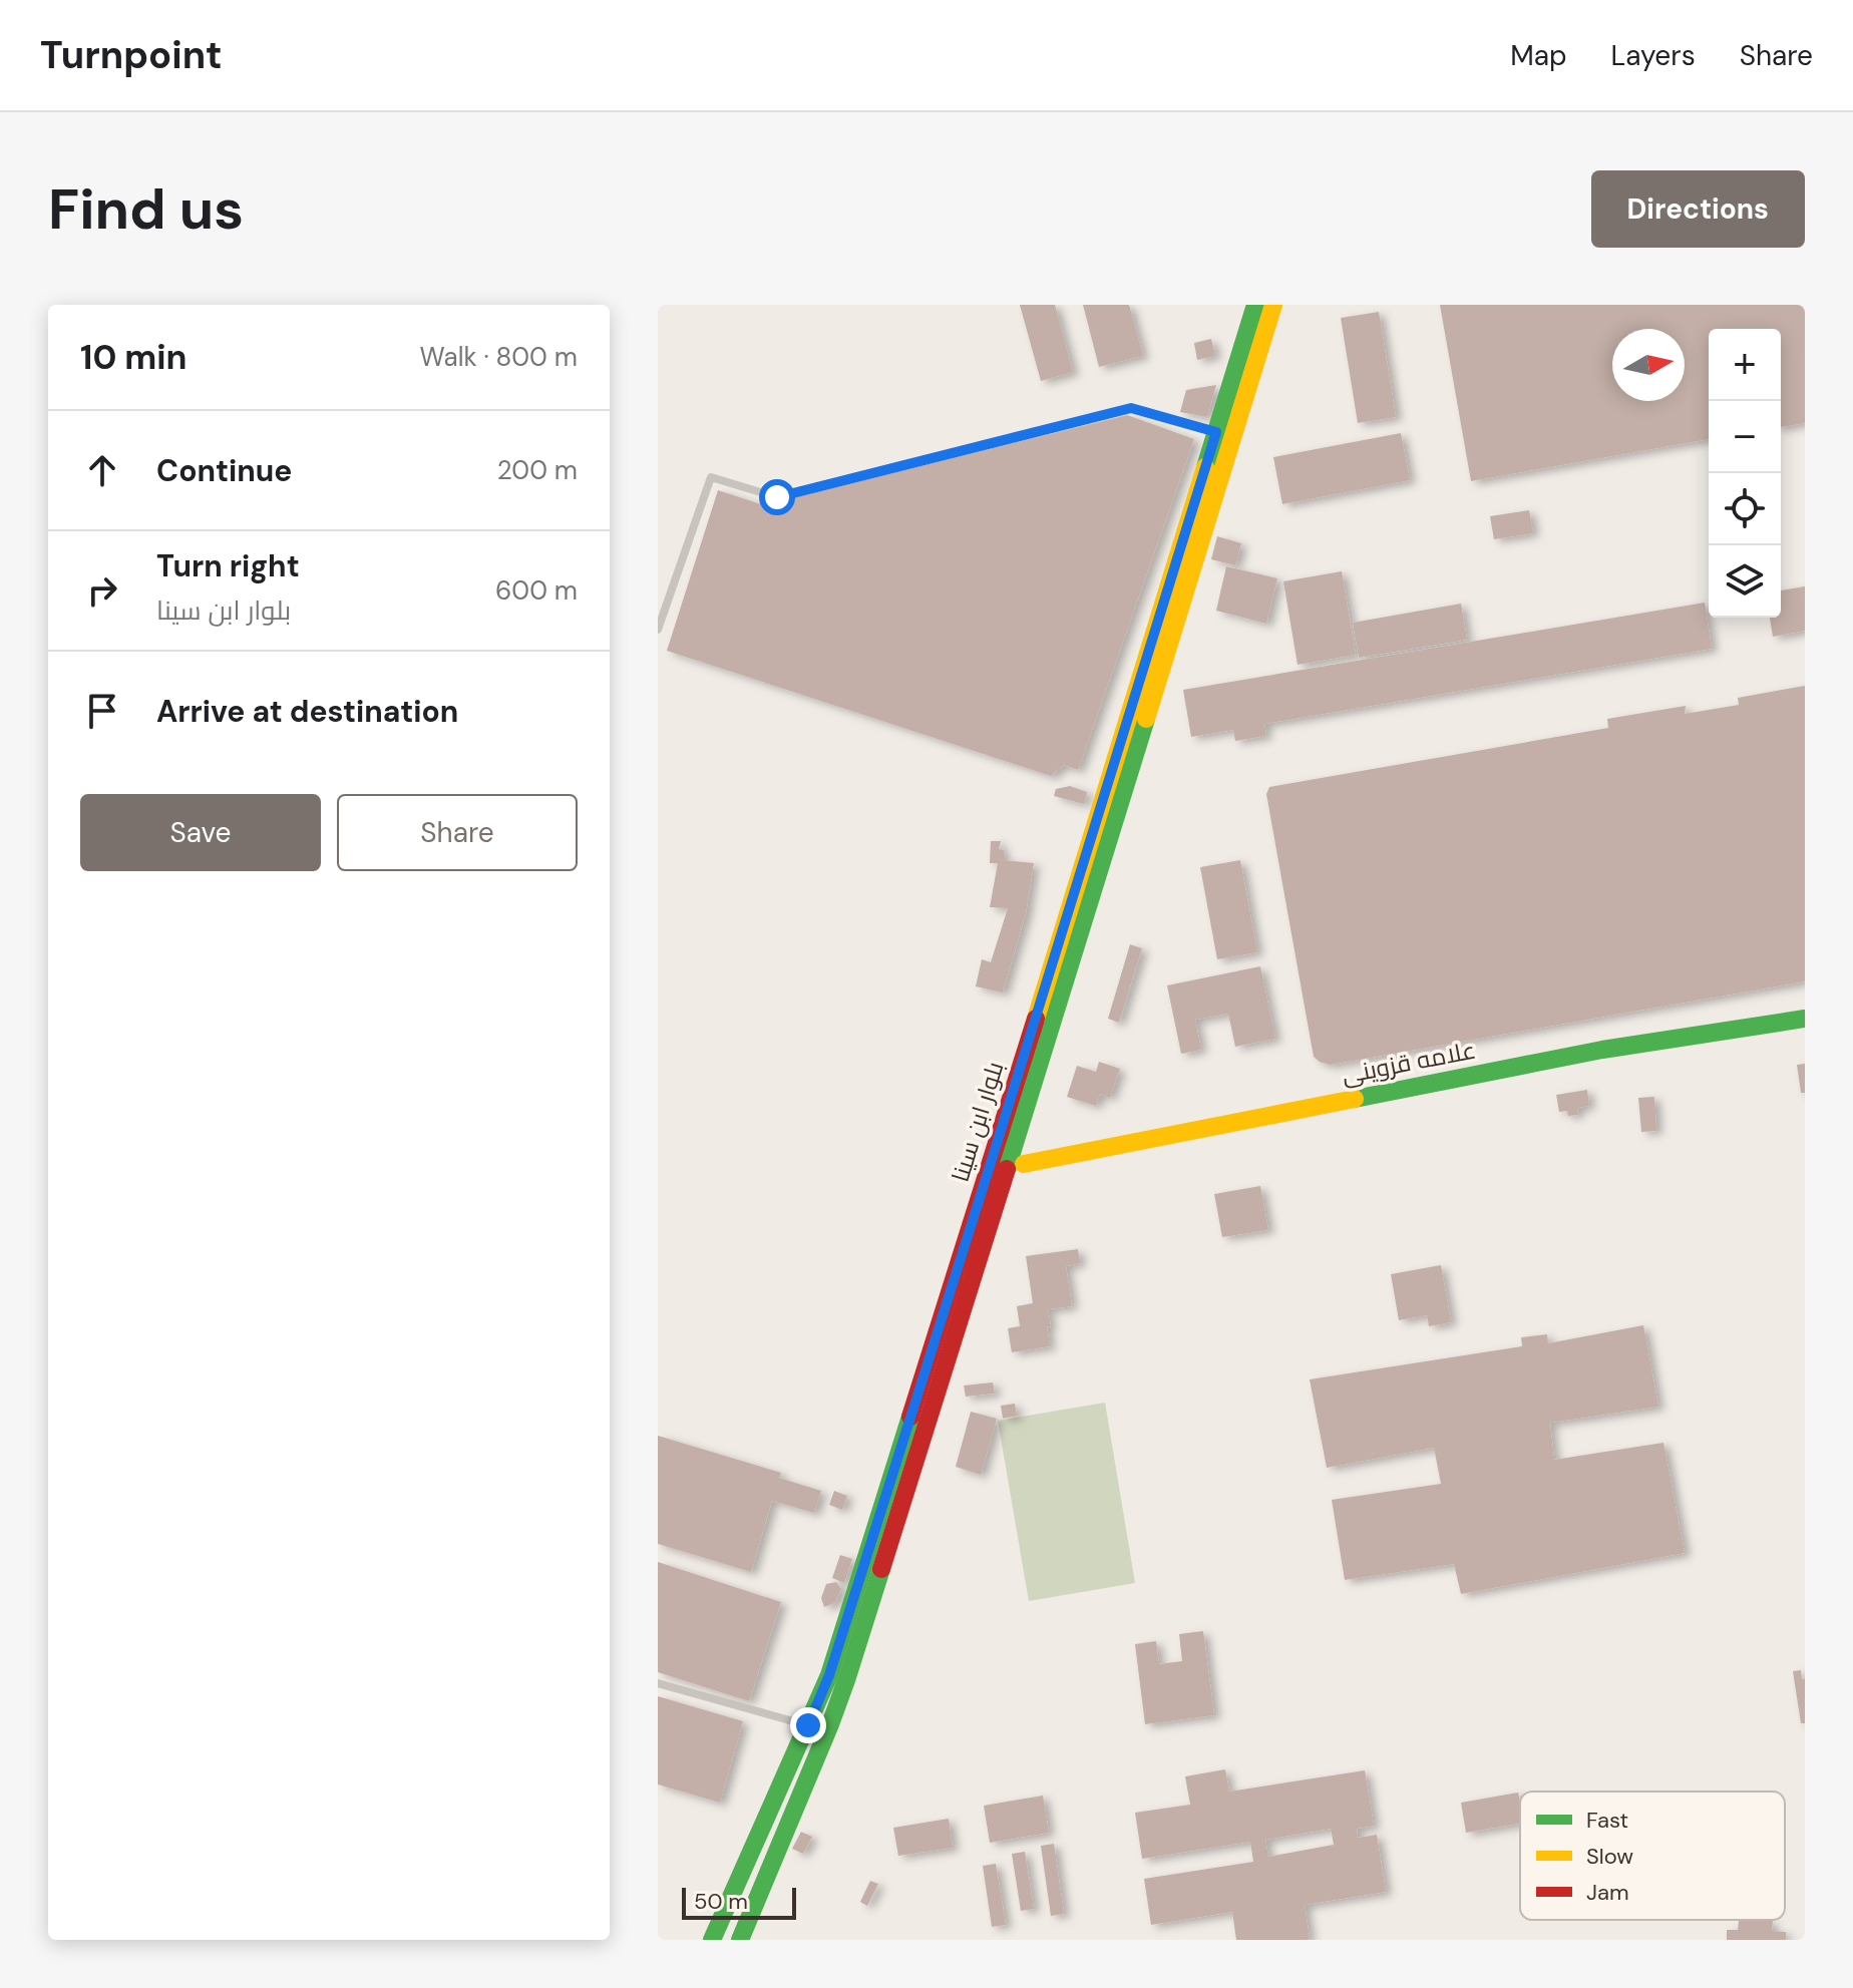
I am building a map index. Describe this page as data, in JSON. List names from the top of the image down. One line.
{"streets":{"street":["علامه قزوینی","بلوار ابن سینا"]},"legend":["Fast","Slow","Jam"],"scale_bar":"50 m","north":"right","page":{"header":"Turnpoint","nav":["Map","Layers","Share"],"buttons":["Directions",["Save","Share"]],"title":"Find us","heading":["10 min","Walk · 800 m"],"map_buttons":["+","−"],"list":[["Continue","200 m"],["Turn right","بلوار ابن سینا","600 m"],"Arrive at destination"],"scale":"50 m"}}
